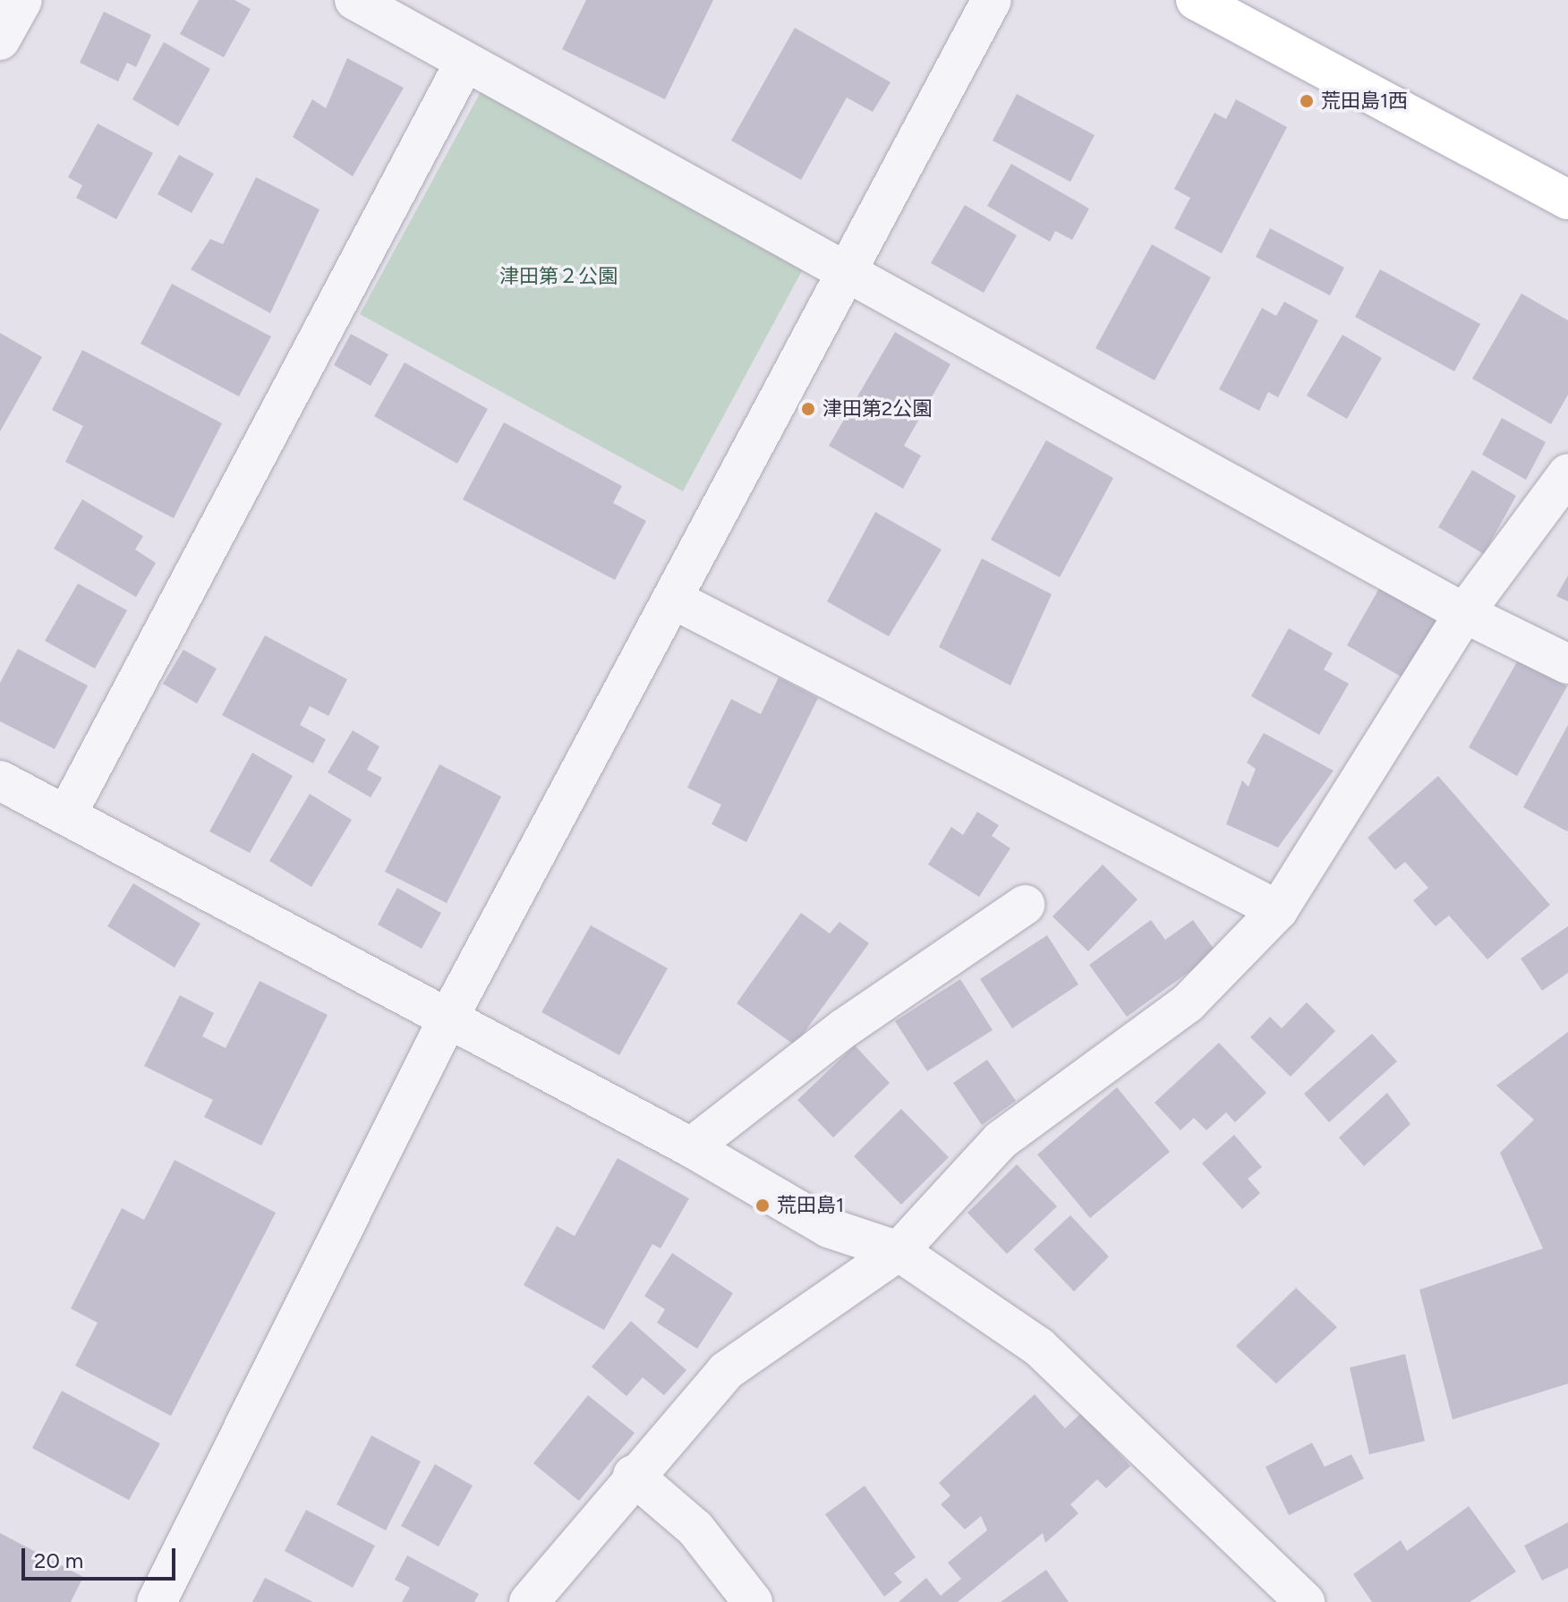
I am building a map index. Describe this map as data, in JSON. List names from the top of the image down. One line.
{"parks":["津田第２公園"],"places":["荒田島1西","津田第2公園","荒田島1"],"scale_bar":"20 m"}
